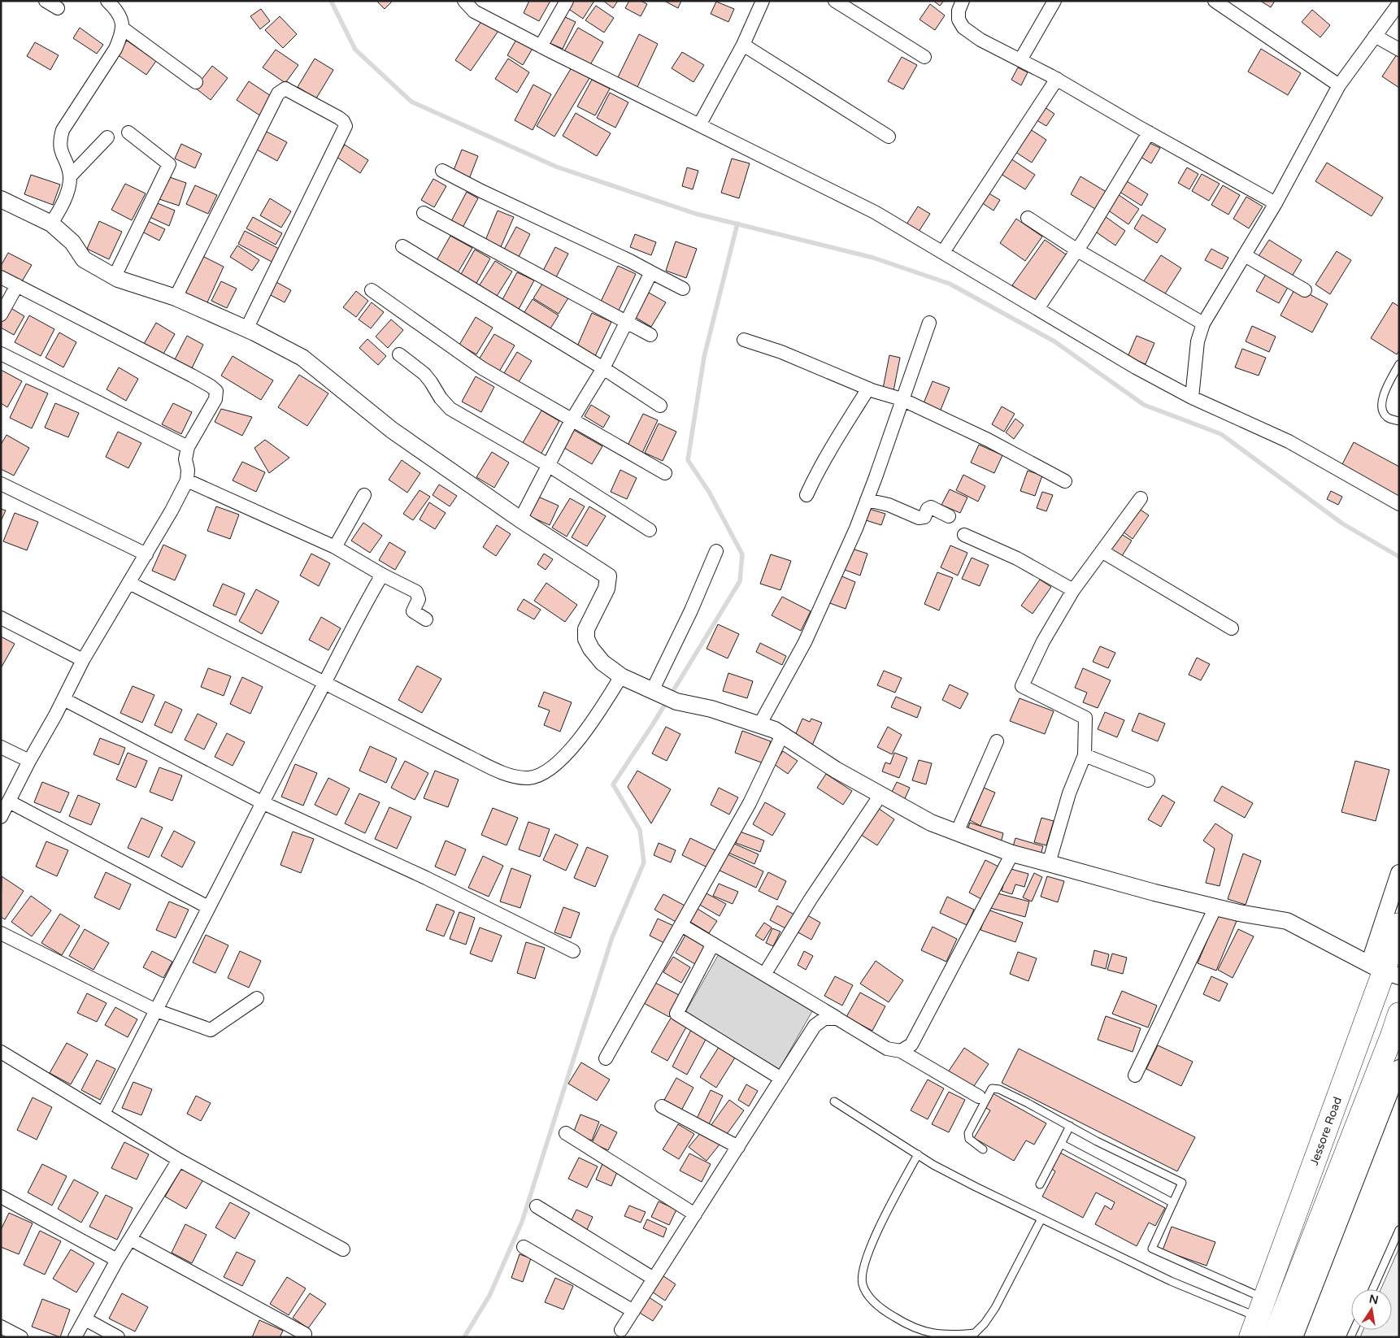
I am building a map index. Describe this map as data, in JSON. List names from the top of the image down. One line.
{"streets":{"highway":["Jessore Road"]},"north":"top"}
